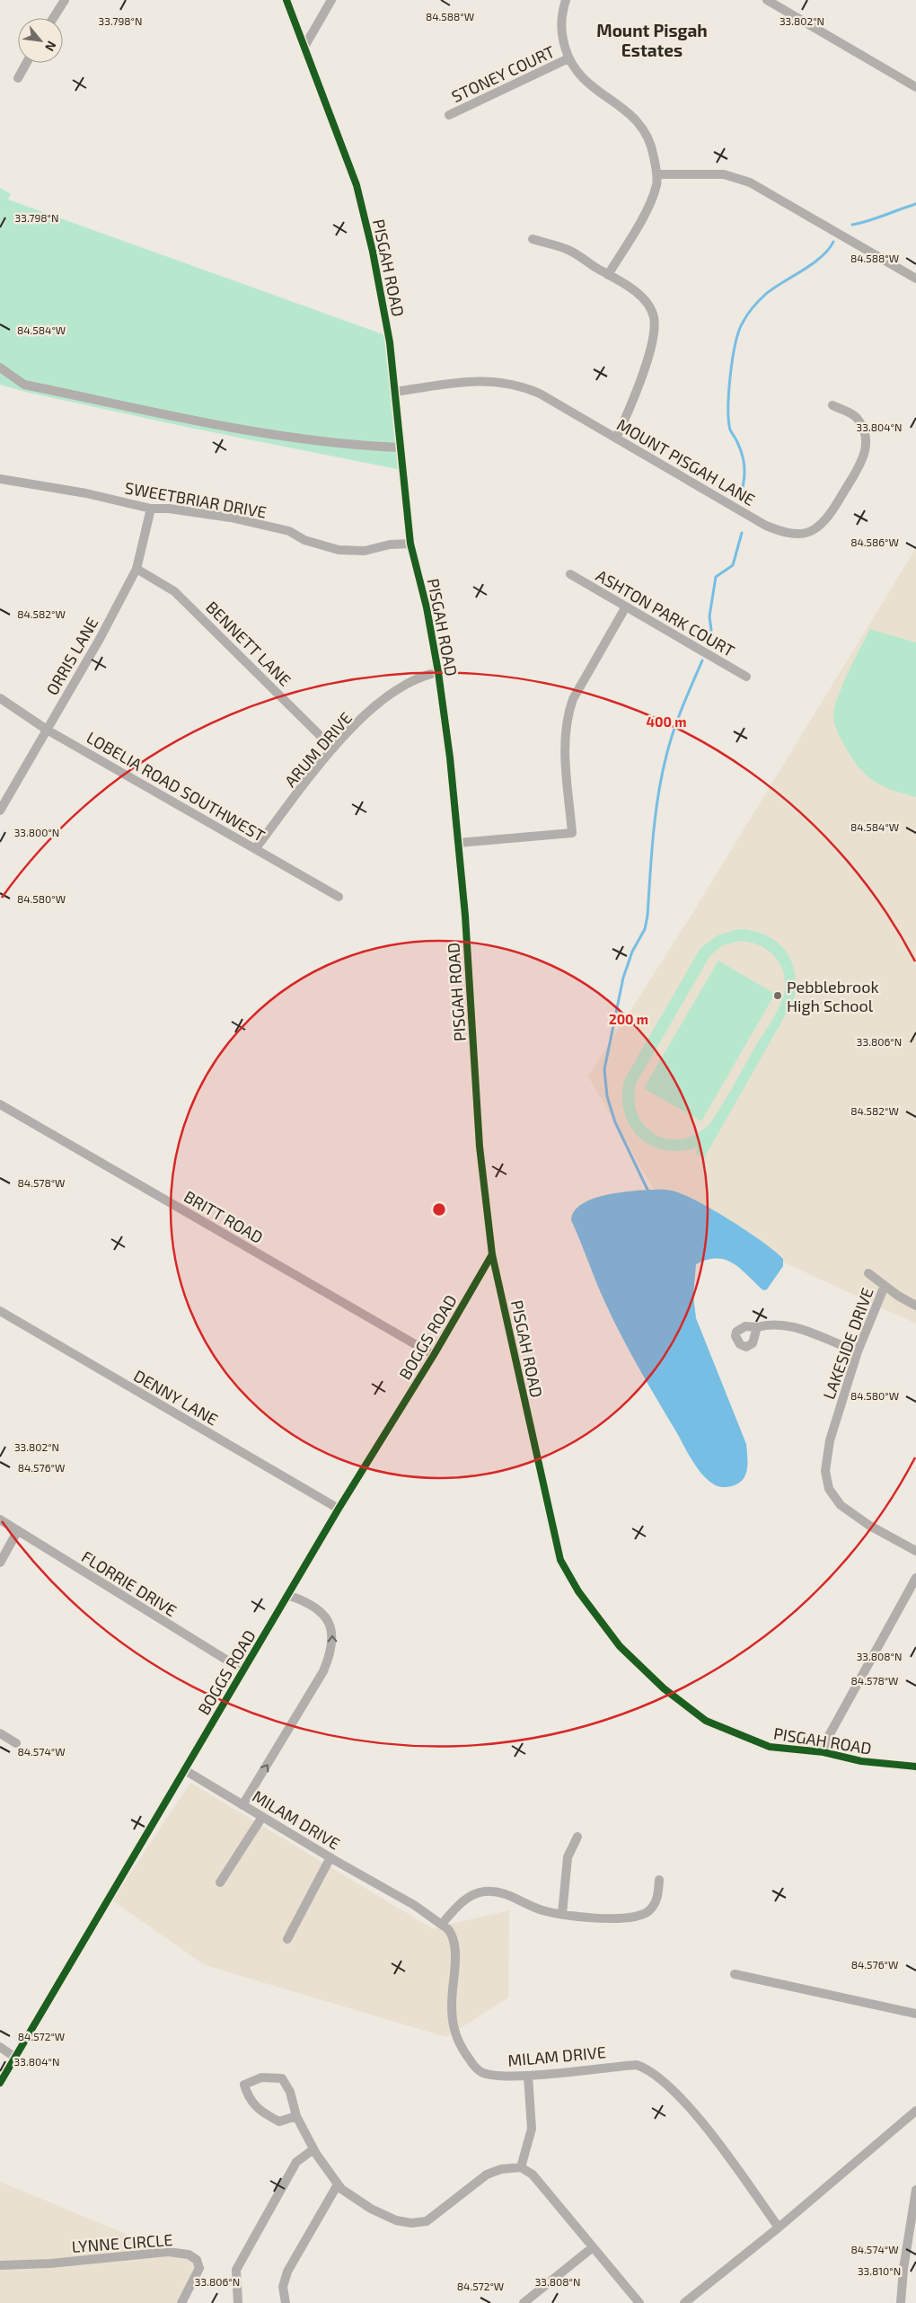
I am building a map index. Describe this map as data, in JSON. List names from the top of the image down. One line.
{"streets":{"street":["STONEY COURT","PISGAH ROAD","MOUNT PISGAH LANE","SWEETBRIAR DRIVE","ASHTON PARK COURT","BENNETT LANE","ORRIS LANE","ARUM DRIVE","LOBELIA ROAD SOUTHWEST","BRITT ROAD","BOGGS ROAD","LAKESIDE DRIVE","DENNY LANE","FLORRIE DRIVE","MILAM DRIVE","LYNNE CIRCLE"]},"crossings":[["PISGAH ROAD","MOUNT PISGAH LANE"],["PISGAH ROAD","SWEETBRIAR DRIVE"],["PISGAH ROAD","ARUM DRIVE"],["PISGAH ROAD","BOGGS ROAD"],["SWEETBRIAR DRIVE","ORRIS LANE"],["BENNETT LANE","ORRIS LANE"],["BENNETT LANE","ARUM DRIVE"],["ORRIS LANE","LOBELIA ROAD SOUTHWEST"],["ARUM DRIVE","LOBELIA ROAD SOUTHWEST"],["BRITT ROAD","BOGGS ROAD"],["BOGGS ROAD","DENNY LANE"],["BOGGS ROAD","FLORRIE DRIVE"],["BOGGS ROAD","MILAM DRIVE"]],"districts":["Mount Pisgah Estates"],"places":["Pebblebrook High School"],"north":"bottom right","coordinates":["84.588°W","33.798°N","33.802°N","84.584°W","33.804°N","84.586°W","84.582°W","33.800°N","84.580°W","33.806°N","84.578°W","84.576°W","33.808°N","84.574°W","84.572°W","33.810°N"],"rings":["400 m","200 m"]}
